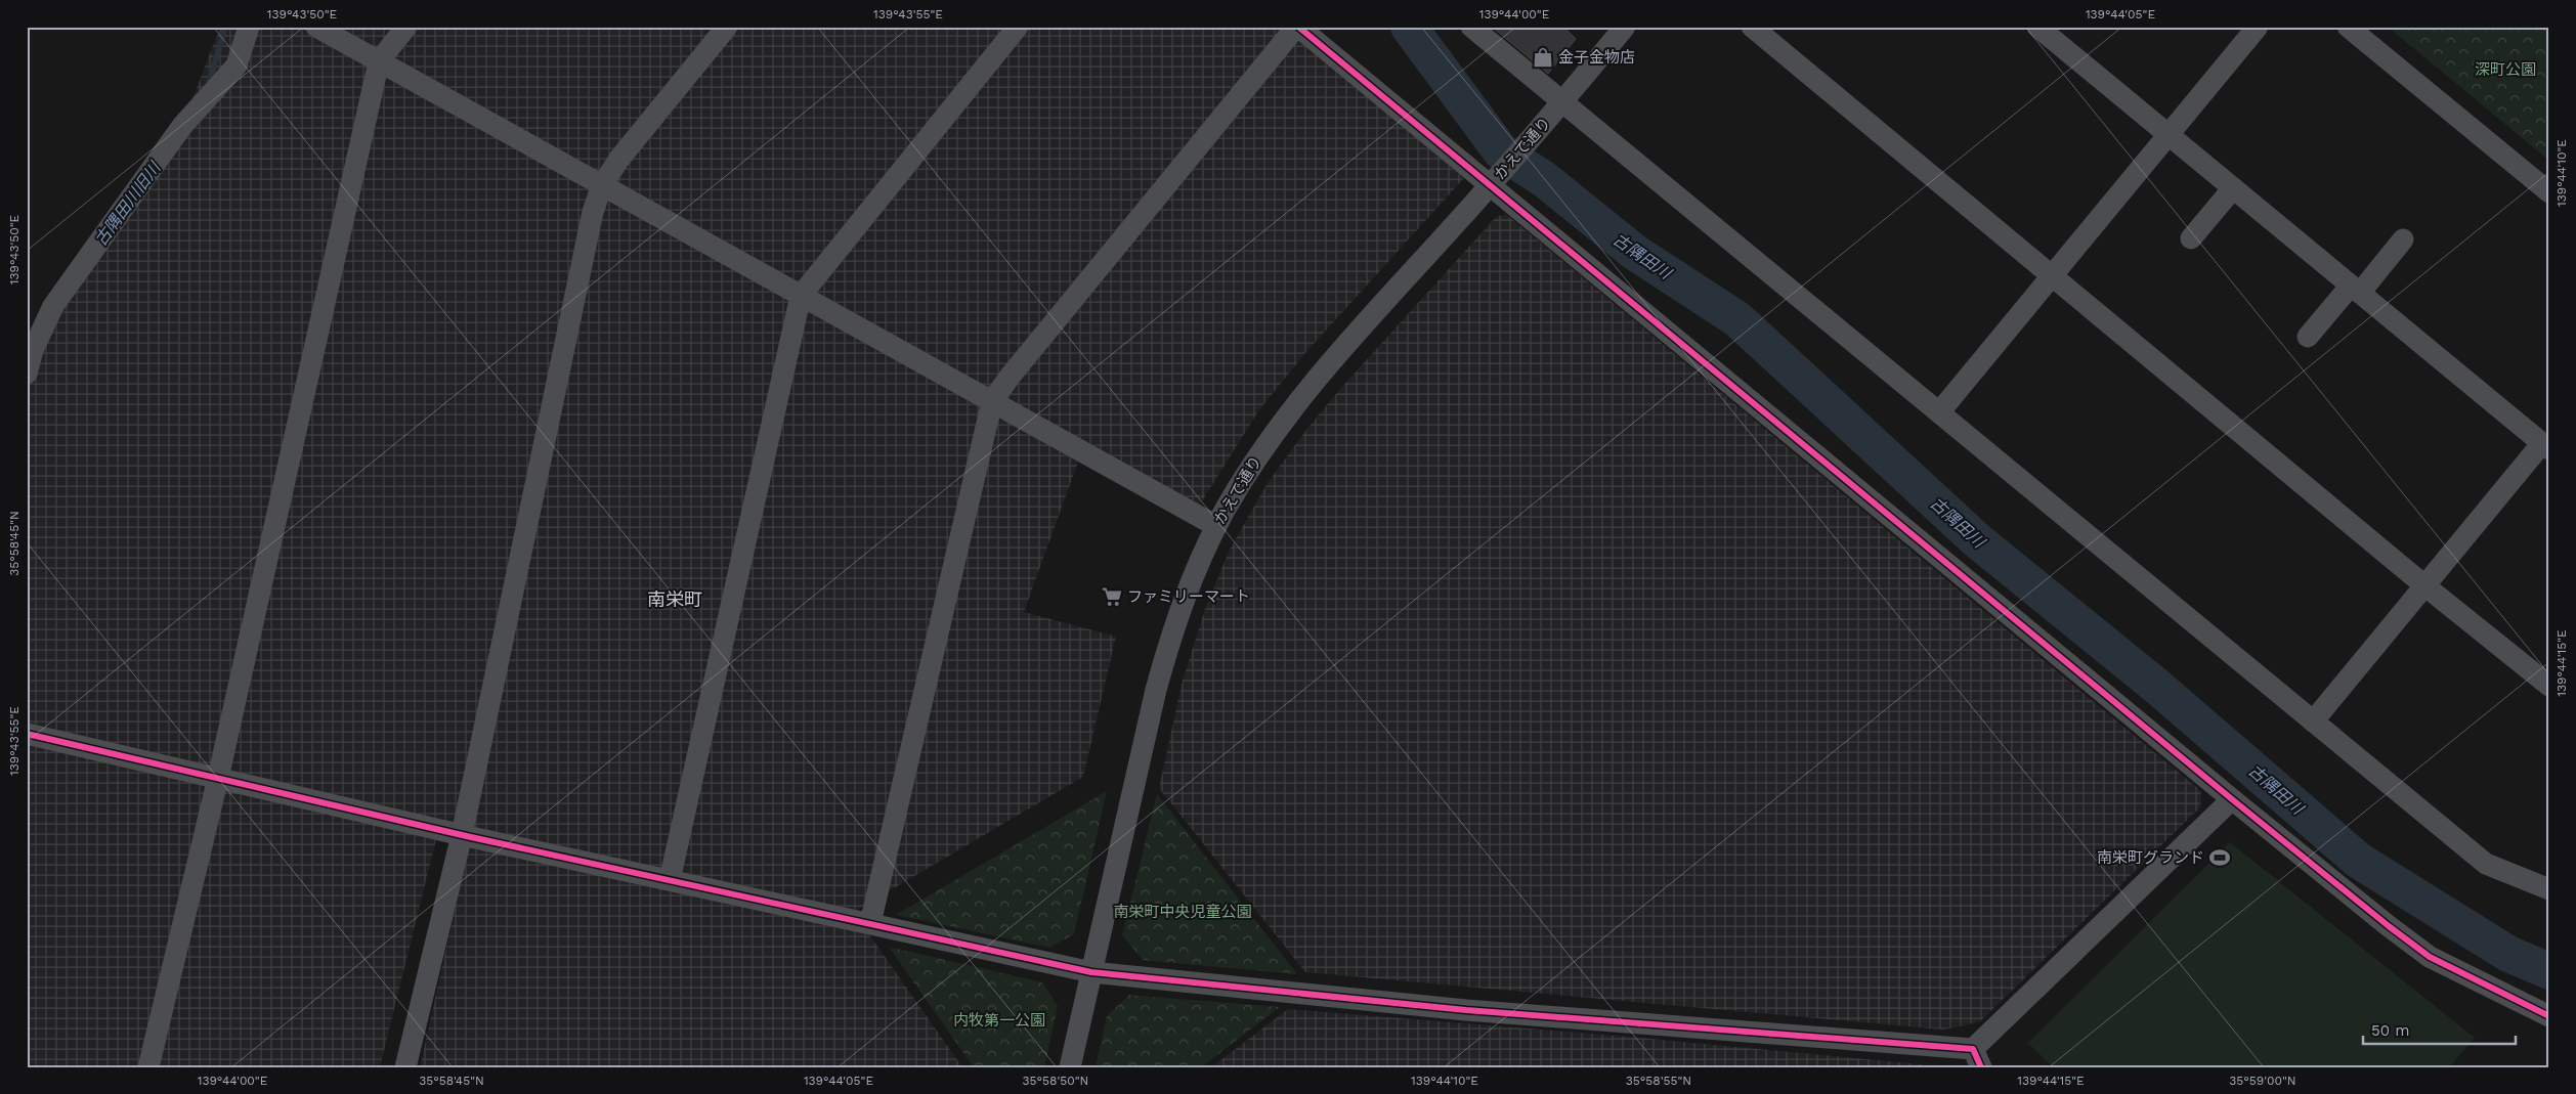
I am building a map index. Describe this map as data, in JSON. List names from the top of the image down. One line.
{"streets":{"street":["かえで通り"]},"districts":["南栄町"],"water":["古隅田川旧川","古隅田川"],"parks":["深町公園","南栄町中央児童公園","内牧第一公園"],"places":{"shop":["金子金物店"],"supermarket":["ファミリーマート"],"sports":["南栄町グランド"]},"scale_bar":"50 m","coordinates":["139°43'50\"E","139°43'55\"E","139°44'00\"E","139°44'05\"E","139°44'10\"E","35°58'45\"N","139°44'15\"E","35°58'50\"N","35°58'55\"N","35°59'00\"N"]}
